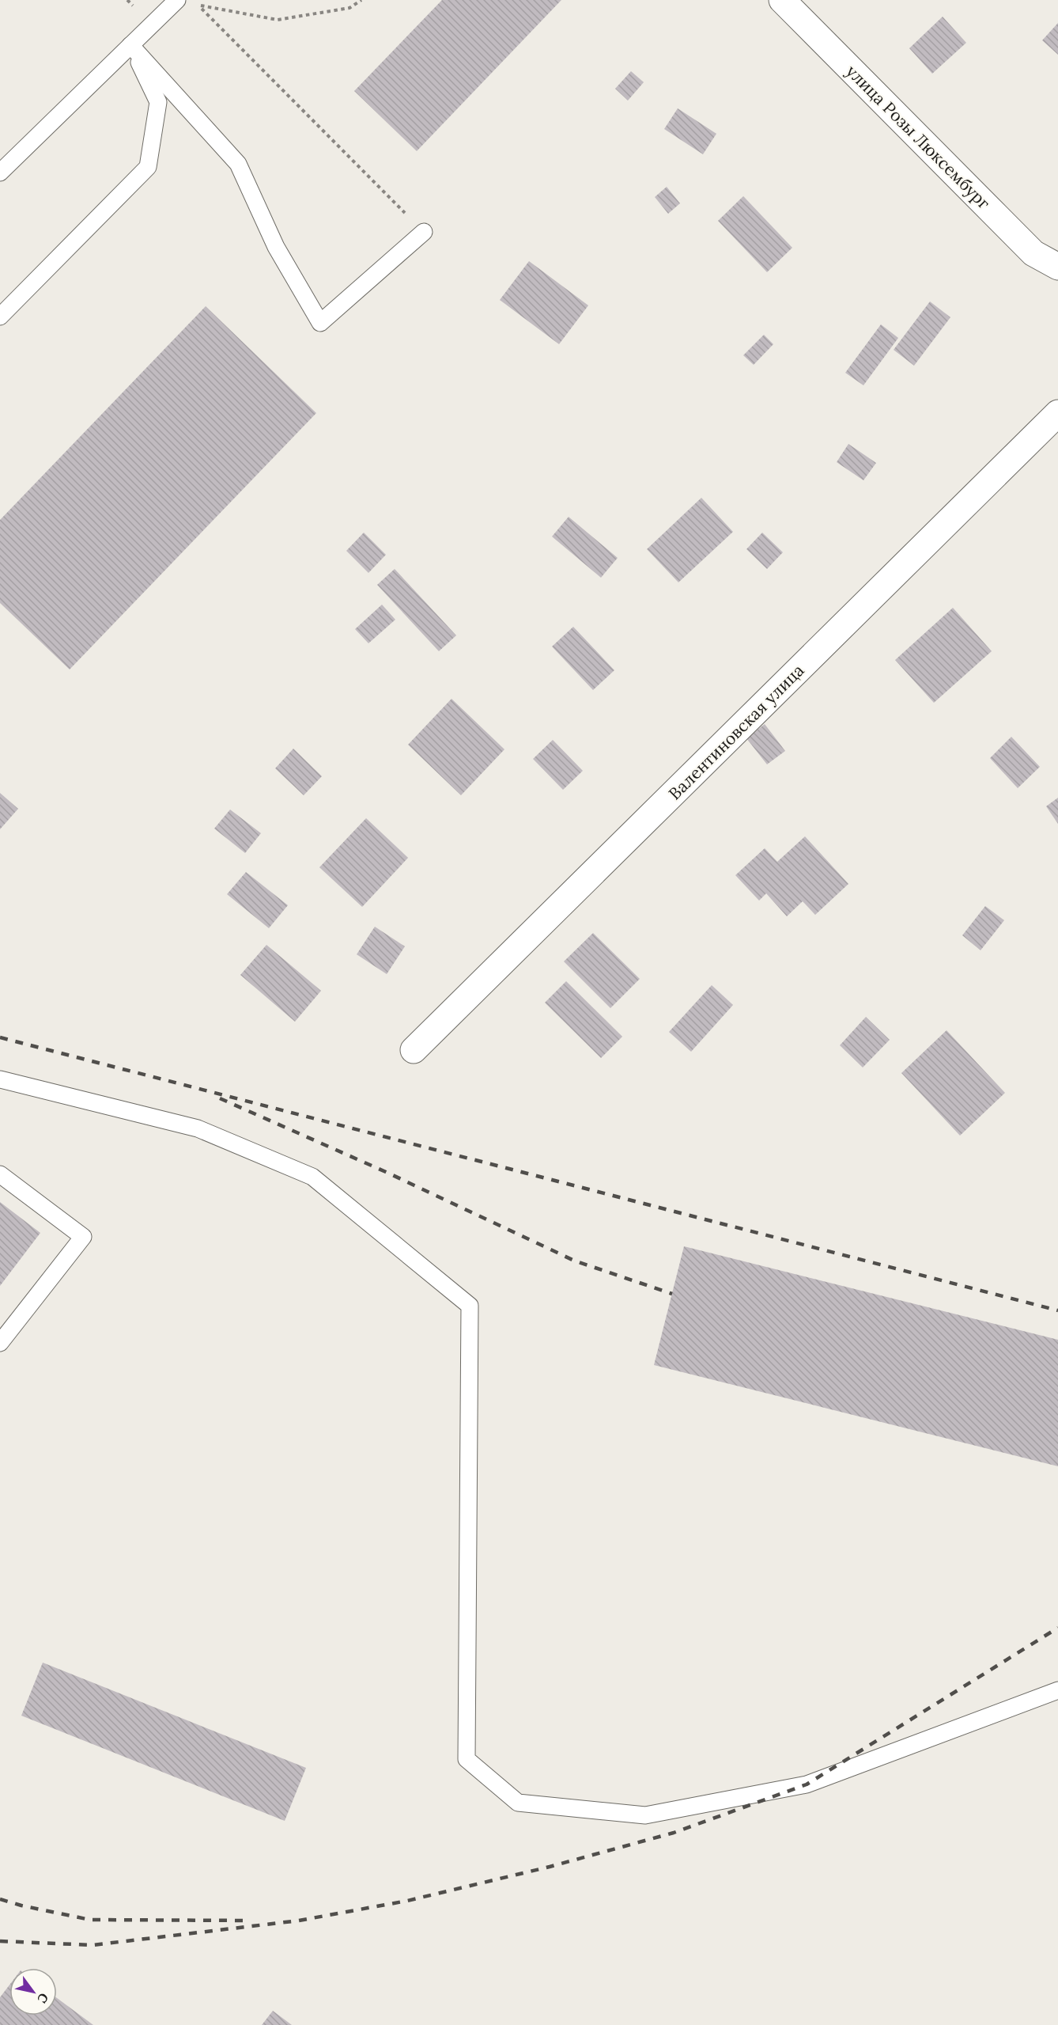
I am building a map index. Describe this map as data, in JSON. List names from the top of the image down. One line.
{"streets":{"street":["улица Розы Люксембург","Валентиновская улица"]},"north":"bottom right"}
